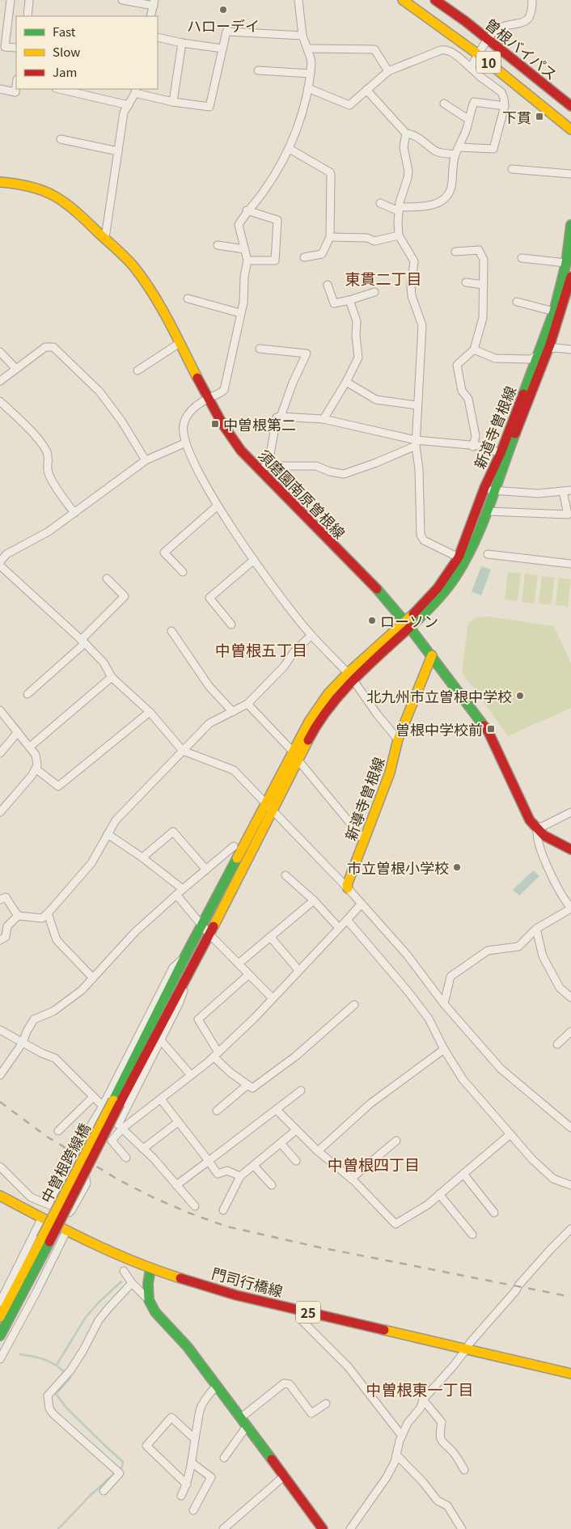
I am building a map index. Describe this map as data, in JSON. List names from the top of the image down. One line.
{"streets":{"main road":["曽根バイパス","10","新道寺曽根線","須磨園南原曽根線","新導寺曽根線","中曽根跨線橋","門司行橋線","25"]},"crossings":[["新道寺曽根線","須磨園南原曽根線"]],"districts":["東貫二丁目","中曽根五丁目","中曽根四丁目","中曽根東一丁目"],"places":{"other":["ハローデイ","ローソン","北九州市立曽根中学校","市立曽根小学校"],"transit":["下貫","中曽根第二","曽根中学校前"]},"legend":["Fast","Slow","Jam"]}
